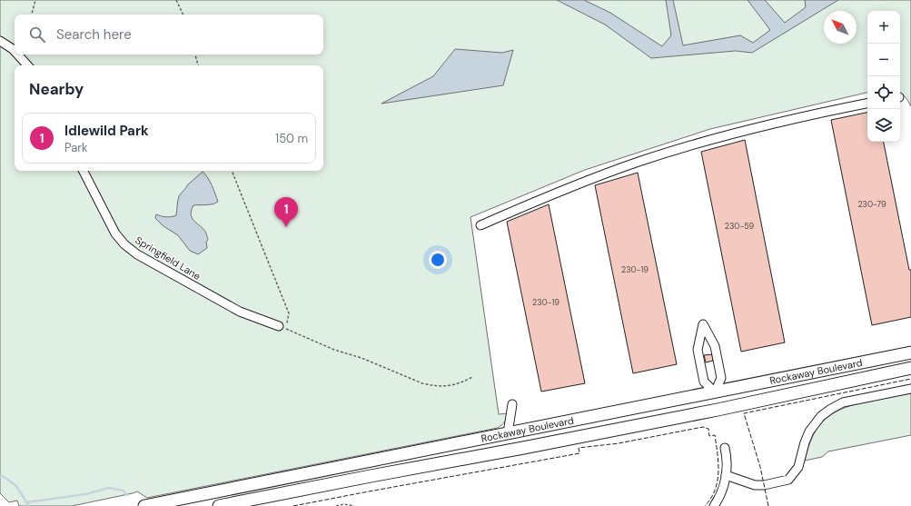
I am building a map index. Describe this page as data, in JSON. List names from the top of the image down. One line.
{"streets":{"highway":["Rockaway Boulevard"],"street":["Springfield Lane"]},"house_numbers":["230-79","230-59","230-19","230-19"],"north":"top left","page":{"map_buttons":["+","−"],"search":"Search here","heading":"Nearby","list":[{"mark":"1","name":"Idlewild Park","note":"Park","value":"150 m"}],"pins":"1"}}
